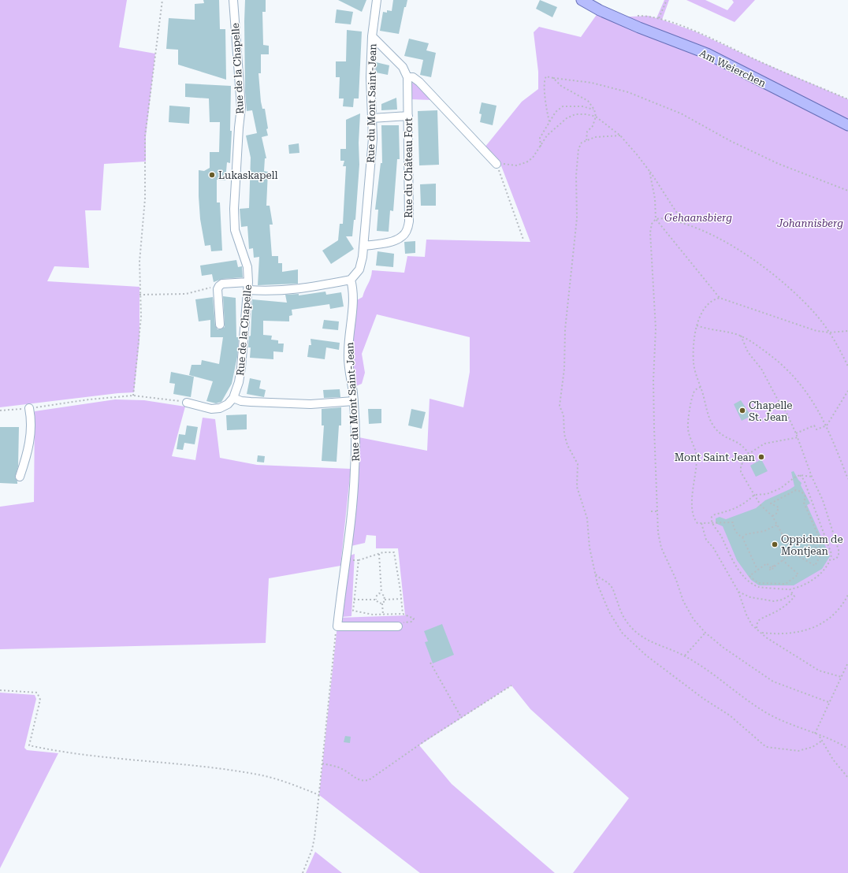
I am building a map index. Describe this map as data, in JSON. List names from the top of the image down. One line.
{"streets":{"main road":["Am Weierchen"],"street":["Rue de la Chapelle","Rue du Mont Saint-Jean","Rue du Château Fort"]},"crossings":[["Rue du Mont Saint-Jean","Rue du Château Fort"]],"parks":["Gehaansbierg","Johannisberg"],"places":["Lukaskapell","Chapelle St. Jean","Mont Saint Jean","Oppidum de Montjean"]}
